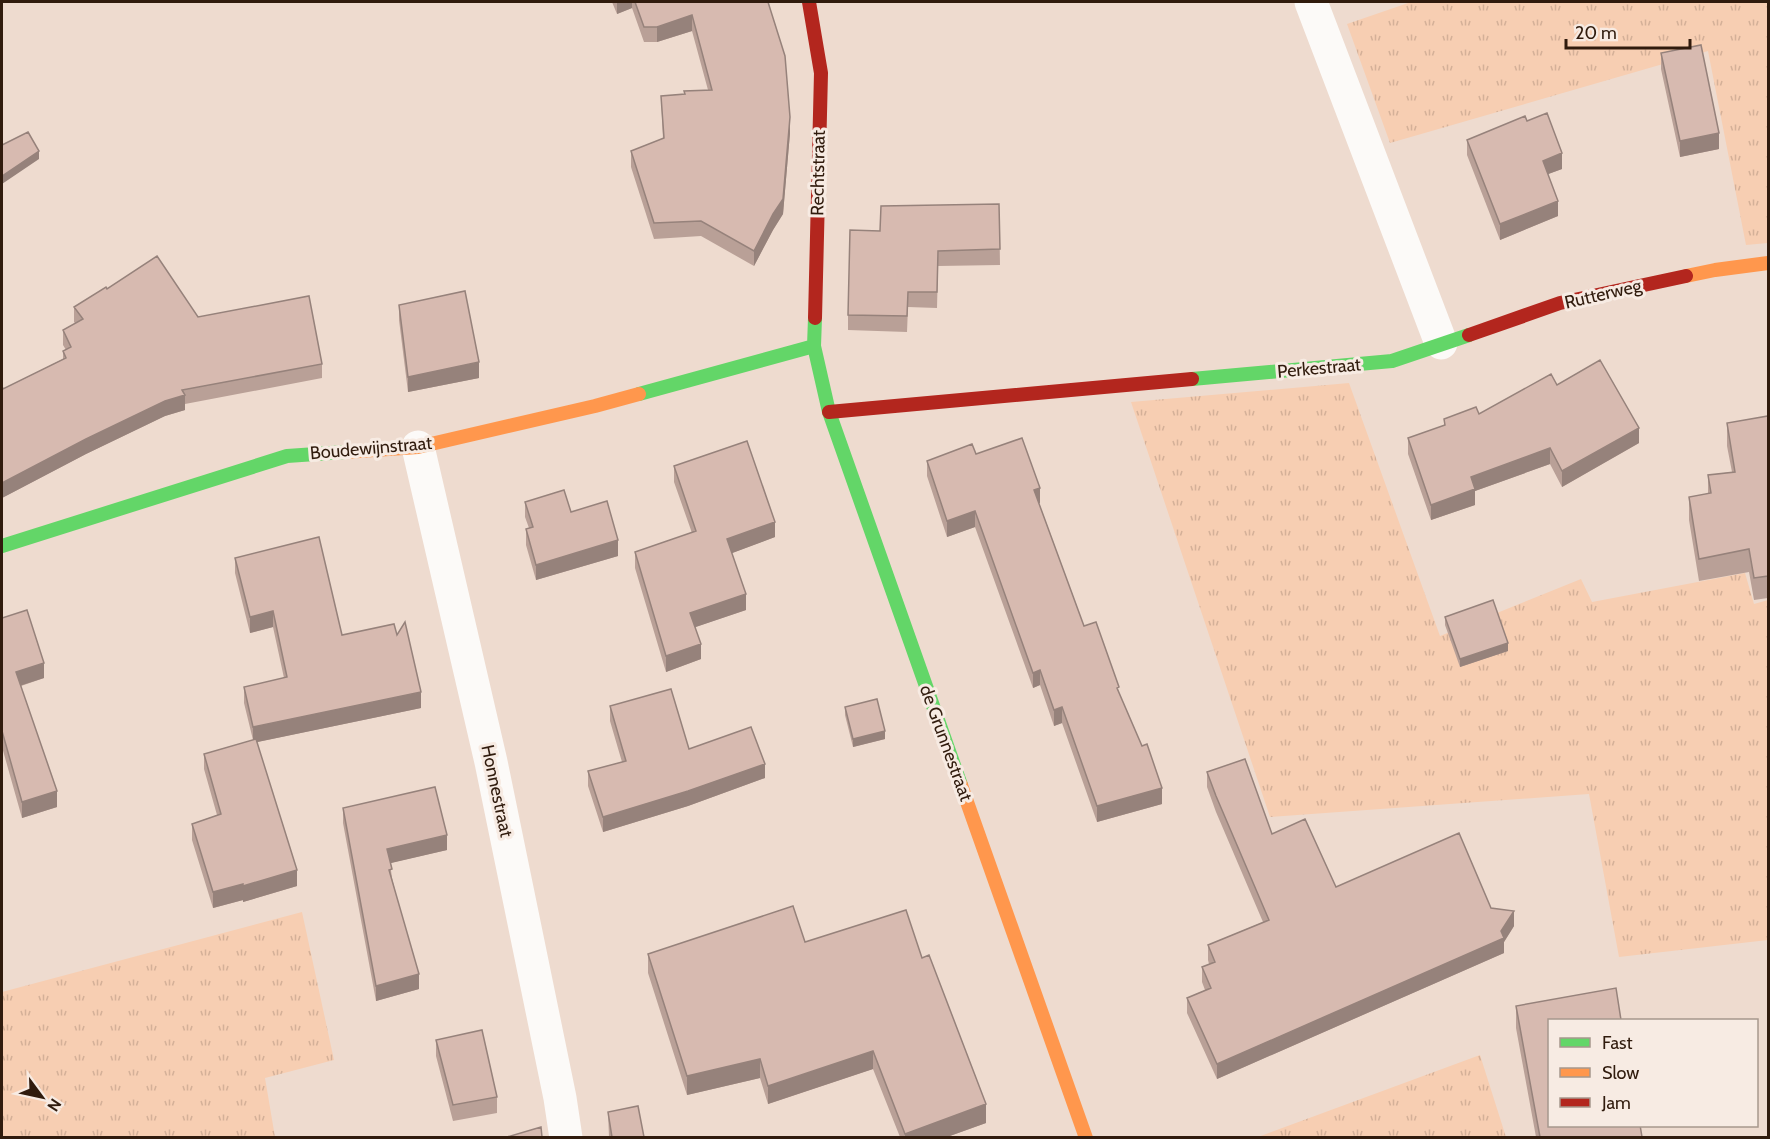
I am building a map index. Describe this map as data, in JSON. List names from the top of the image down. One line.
{"streets":{"street":["Rechtstraat","Rutterweg","Perkestraat","Boudewijnstraat","de Grunnestraat","Honnestraat"]},"crossings":[["Rechtstraat","Boudewijnstraat"],["Rechtstraat","de Grunnestraat"],["Rutterweg","Perkestraat"],["Perkestraat","de Grunnestraat"],["Boudewijnstraat","de Grunnestraat"],["Boudewijnstraat","Honnestraat"]],"legend":["Fast","Slow","Jam"],"scale_bar":"20 m","north":"bottom right"}
